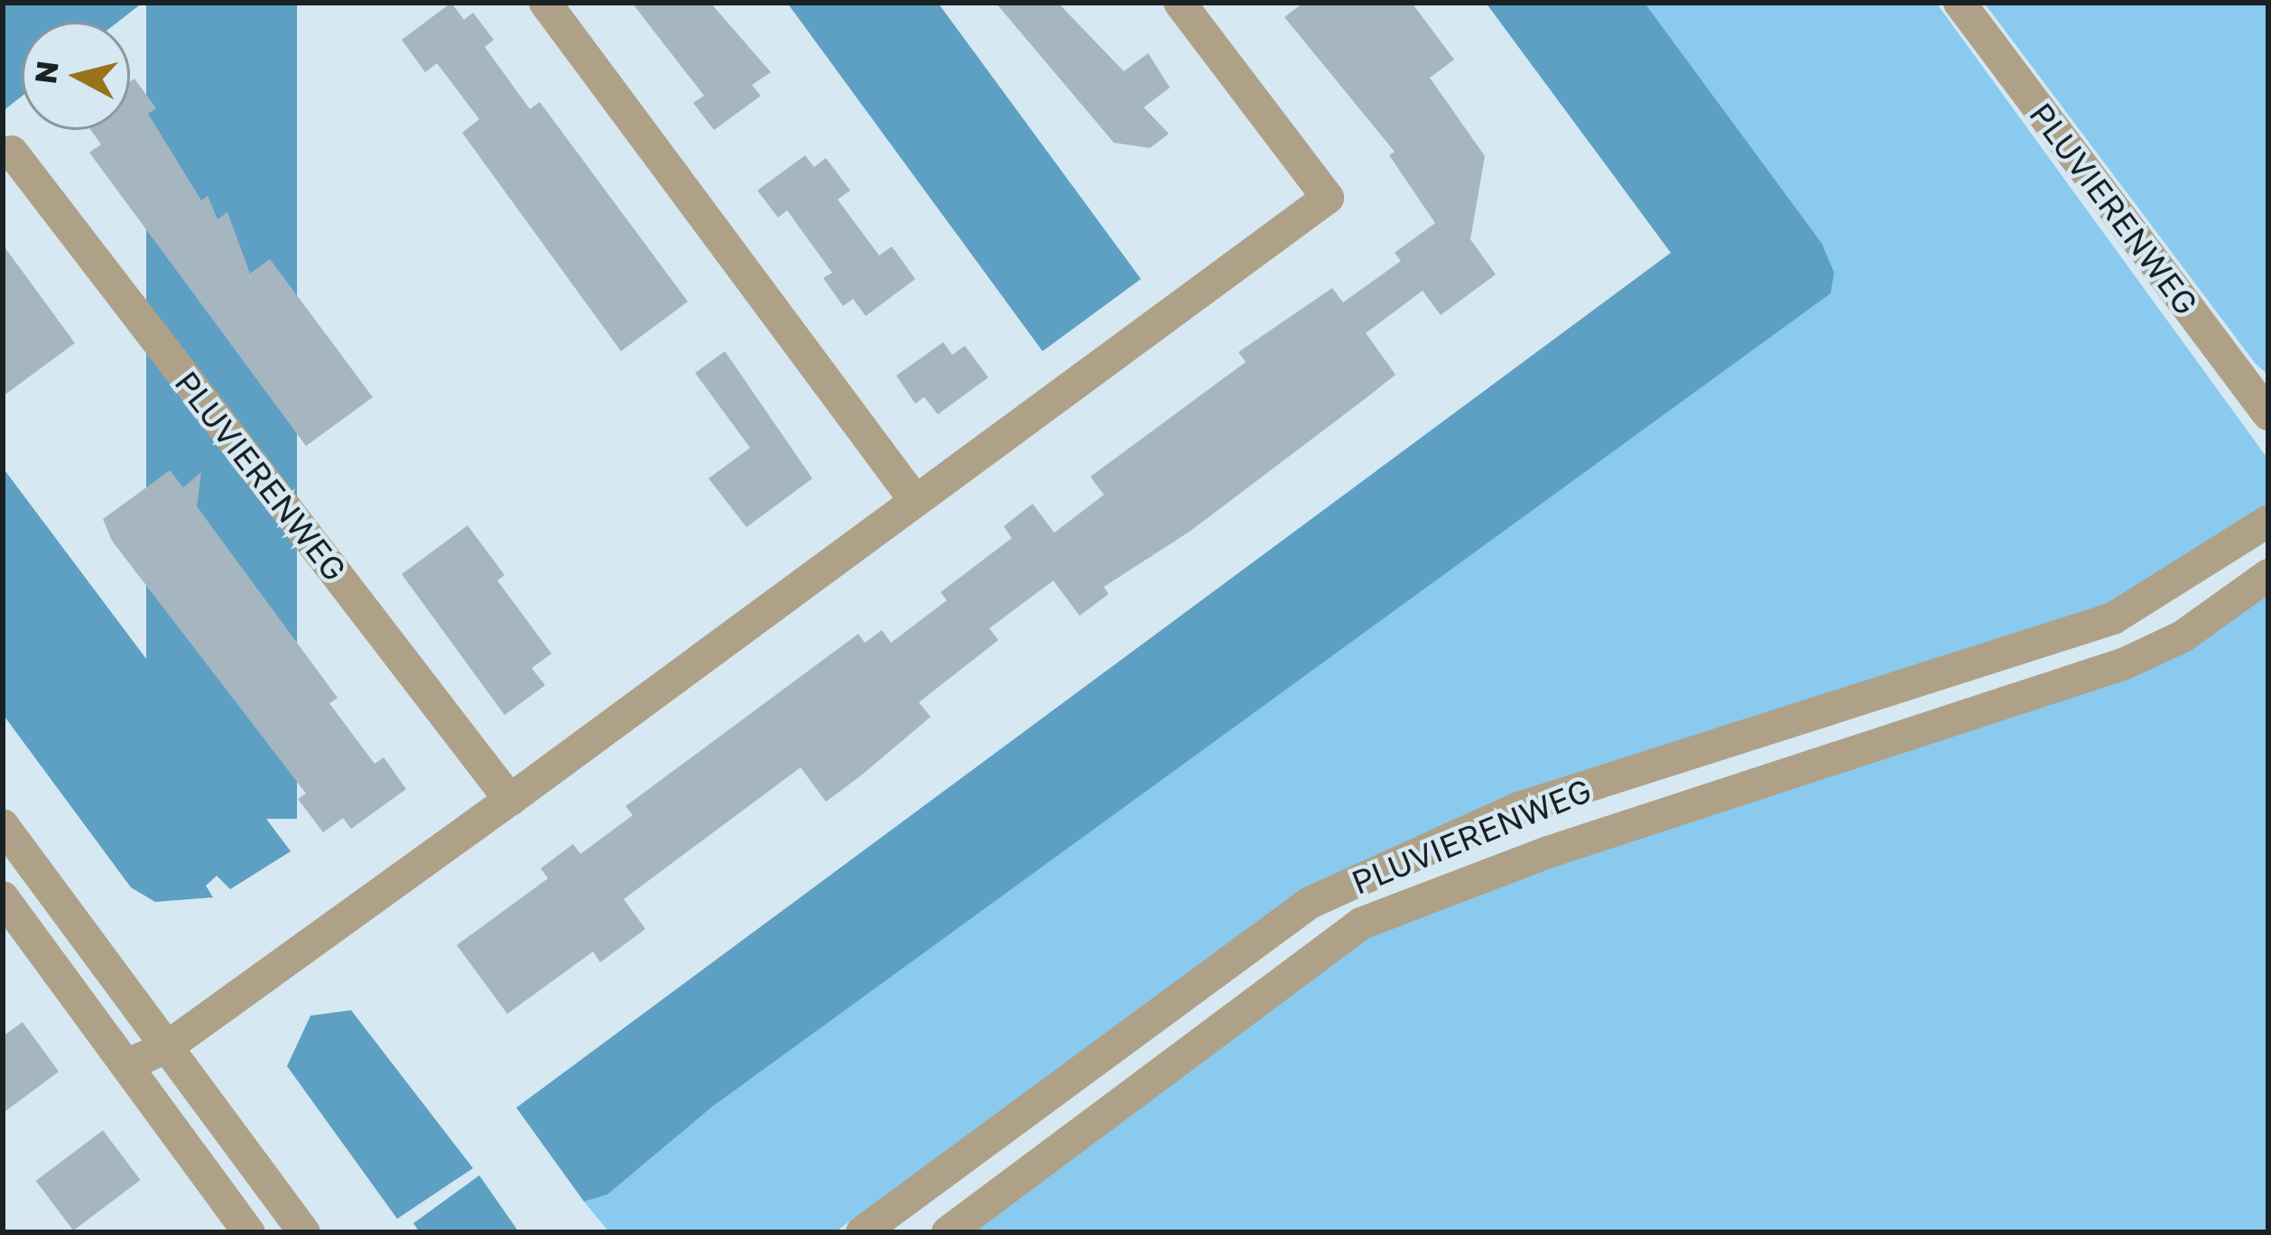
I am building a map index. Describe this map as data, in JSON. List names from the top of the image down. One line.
{"streets":{"street":["PLUVIERENWEG"]},"north":"left"}
